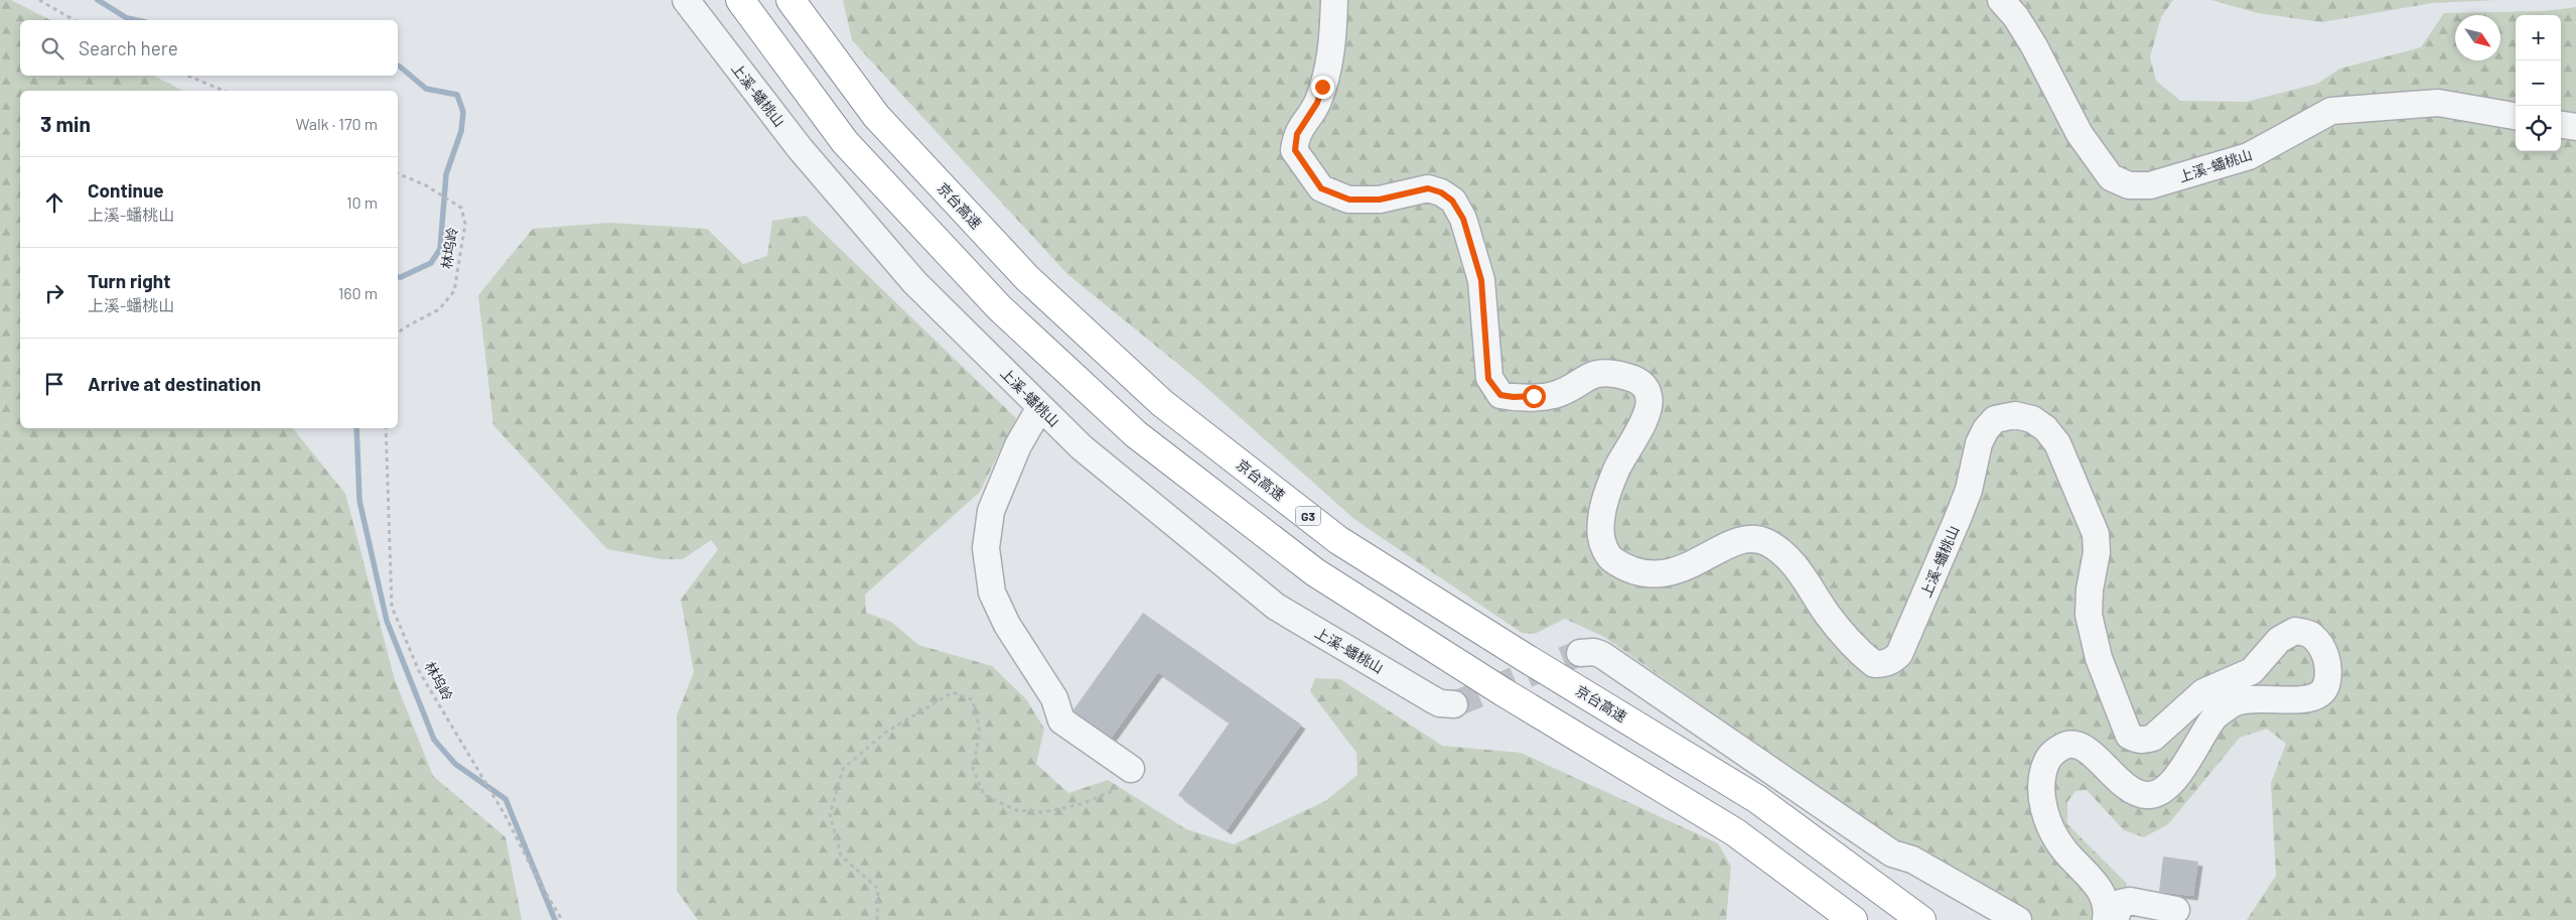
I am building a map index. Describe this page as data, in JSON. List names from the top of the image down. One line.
{"streets":{"highway":["京台高速","G3"],"street":["上溪-蟠桃山"],"path":["林坞岭"]},"north":"bottom right","page":{"map_buttons":["+","−"],"search":"Search here","heading":["3 min","Walk · 170 m"],"list":[["Continue","上溪-蟠桃山","10 m"],["Turn right","上溪-蟠桃山","160 m"],"Arrive at destination"]}}
